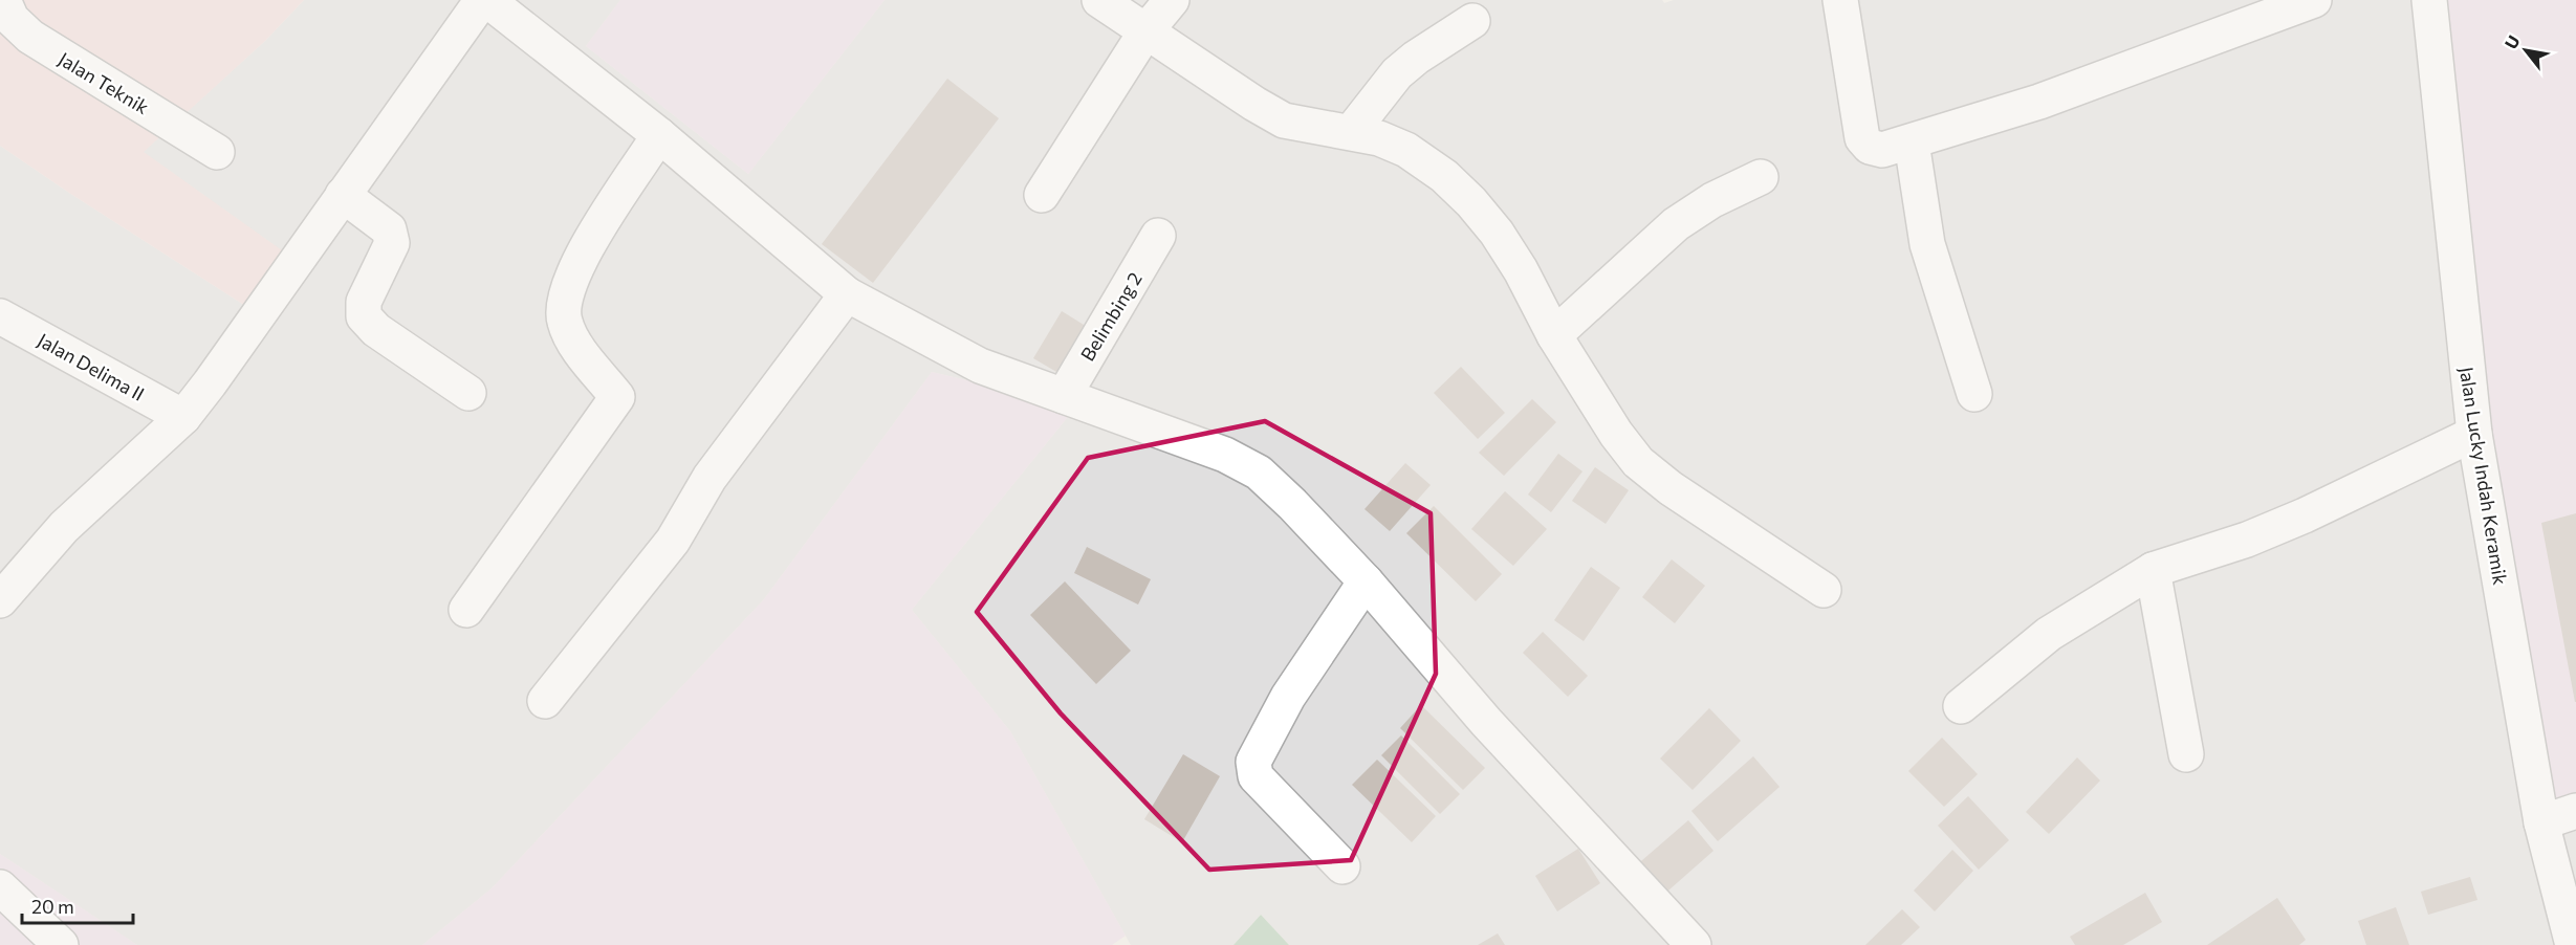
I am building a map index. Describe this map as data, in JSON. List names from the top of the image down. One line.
{"streets":{"street":["Jalan Teknik","Belimbing 2","Jalan Delima II","Jalan Lucky Indah Keramik"]},"scale_bar":"20 m","north":"top left"}
